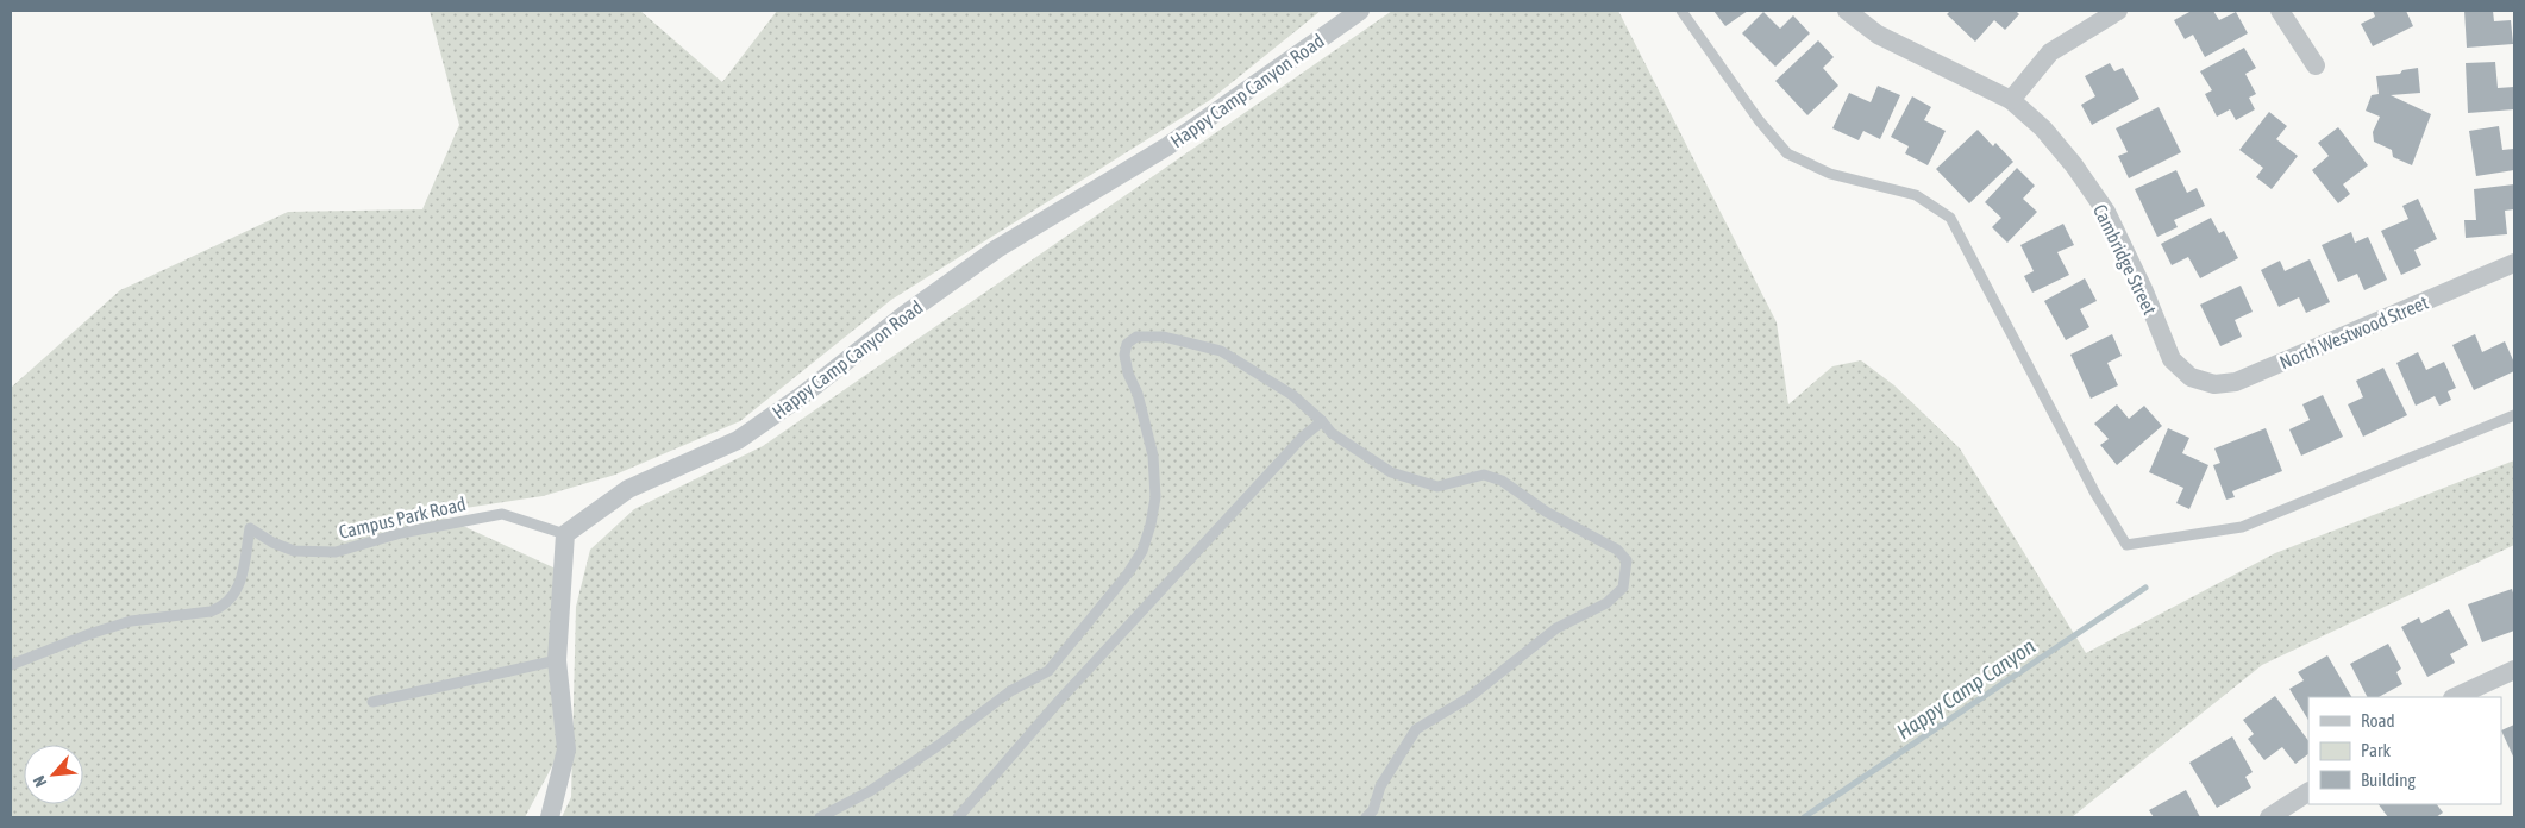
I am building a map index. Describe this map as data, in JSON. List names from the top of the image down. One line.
{"streets":{"street":["Happy Camp Canyon Road","Cambridge Street","North Westwood Street"],"lane":["Campus Park Road"]},"crossings":[["Happy Camp Canyon Road","Campus Park Road"],["Cambridge Street","North Westwood Street"]],"water":["Happy Camp Canyon"],"legend":["Road","Park","Building"],"north":"bottom left"}
